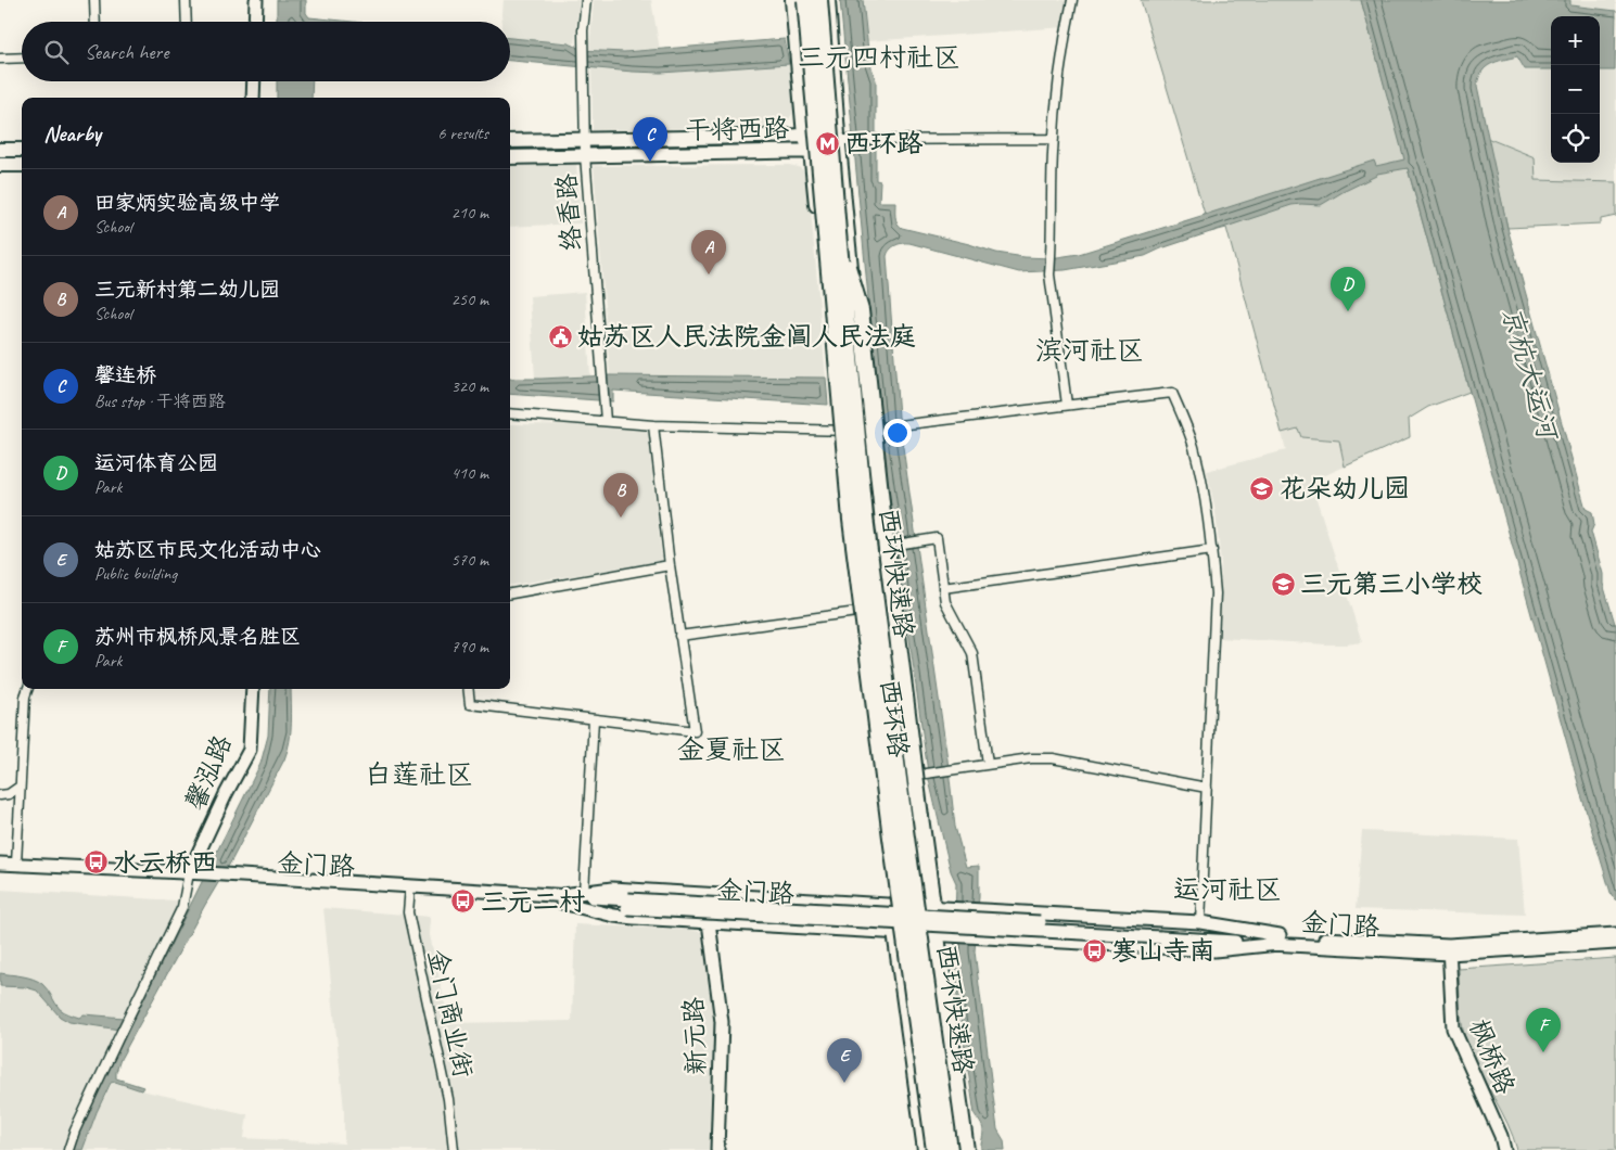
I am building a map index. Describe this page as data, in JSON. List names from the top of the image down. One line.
{"streets":{"highway":["西环快速路"],"main road":["干将西路","西环路","馨泓路","金门路","新元路","枫桥路"],"street":["络香路","金门商业街"]},"crossings":[["干将西路","络香路"],["干将西路","西环路"],["西环快速路","西环路"],["馨泓路","金门路"],["金门路","金门商业街"],["金门路","枫桥路"]],"districts":["三元四村社区","滨河社区","金夏社区","白莲社区","运河社区"],"water":["京杭大运河"],"places":{"metro station":["西环路"],"public building":["姑苏区人民法院金阊人民法庭"],"school or university":["花朵幼儿园","三元第三小学校"],"bus stop":["水云桥西","三元二村","寒山寺南"]},"page":{"map_buttons":["+","−"],"search":"Search here","heading":["Nearby","6 results"],"pins":["C","A","D","B","F","E"],"list":[{"mark":"A","name":"田家炳实验高级中学","note":"School","value":"210 m"},{"mark":"B","name":"三元新村第二幼儿园","note":"School","value":"250 m"},{"mark":"C","name":"馨连桥","note":"Bus stop · 干将西路","value":"320 m"},{"mark":"D","name":"运河体育公园","note":"Park","value":"410 m"},{"mark":"E","name":"姑苏区市民文化活动中心","note":"Public building","value":"570 m"},{"mark":"F","name":"苏州市枫桥风景名胜区","note":"Park","value":"790 m"}]}}
